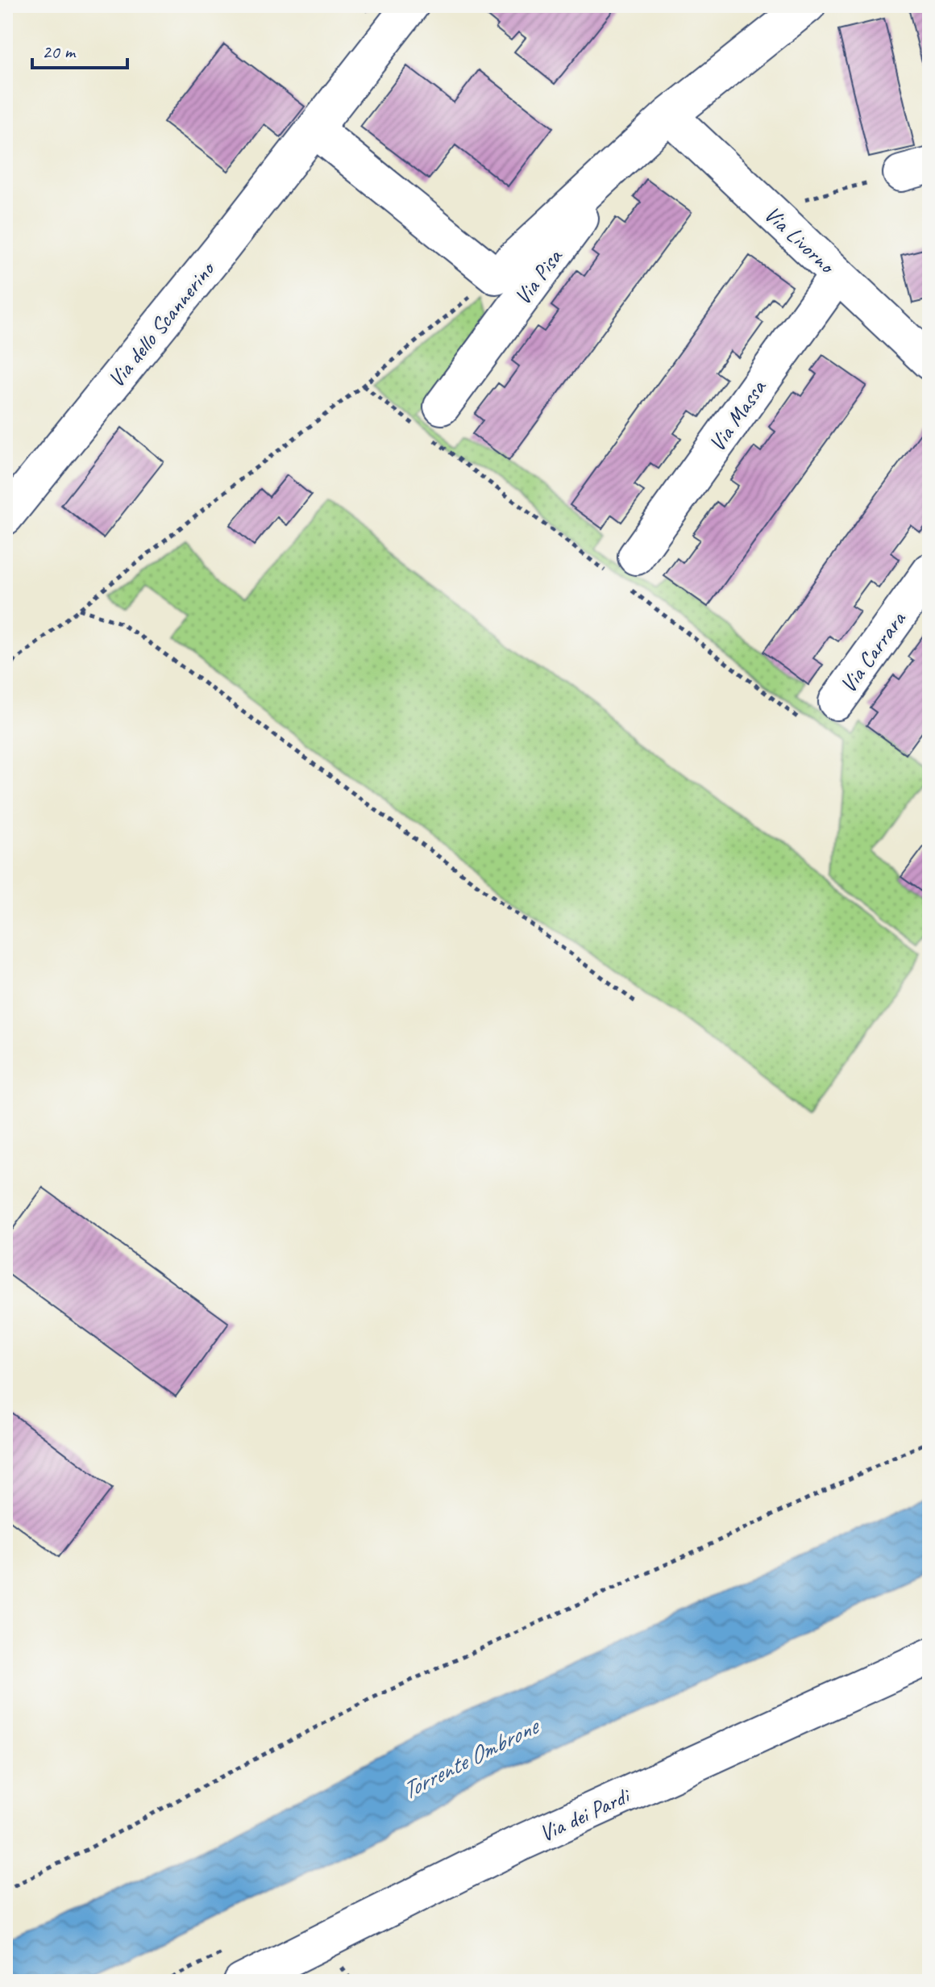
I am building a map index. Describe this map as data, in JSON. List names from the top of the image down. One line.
{"streets":{"street":["Via Livorno","Via Pisa","Via dello Scannerino","Via Massa","Via Carrara","Via dei Pardi"]},"crossings":[["Via Livorno","Via Pisa"],["Via Livorno","Via Massa"]],"water":["Torrente Ombrone"],"scale_bar":"20 m"}
